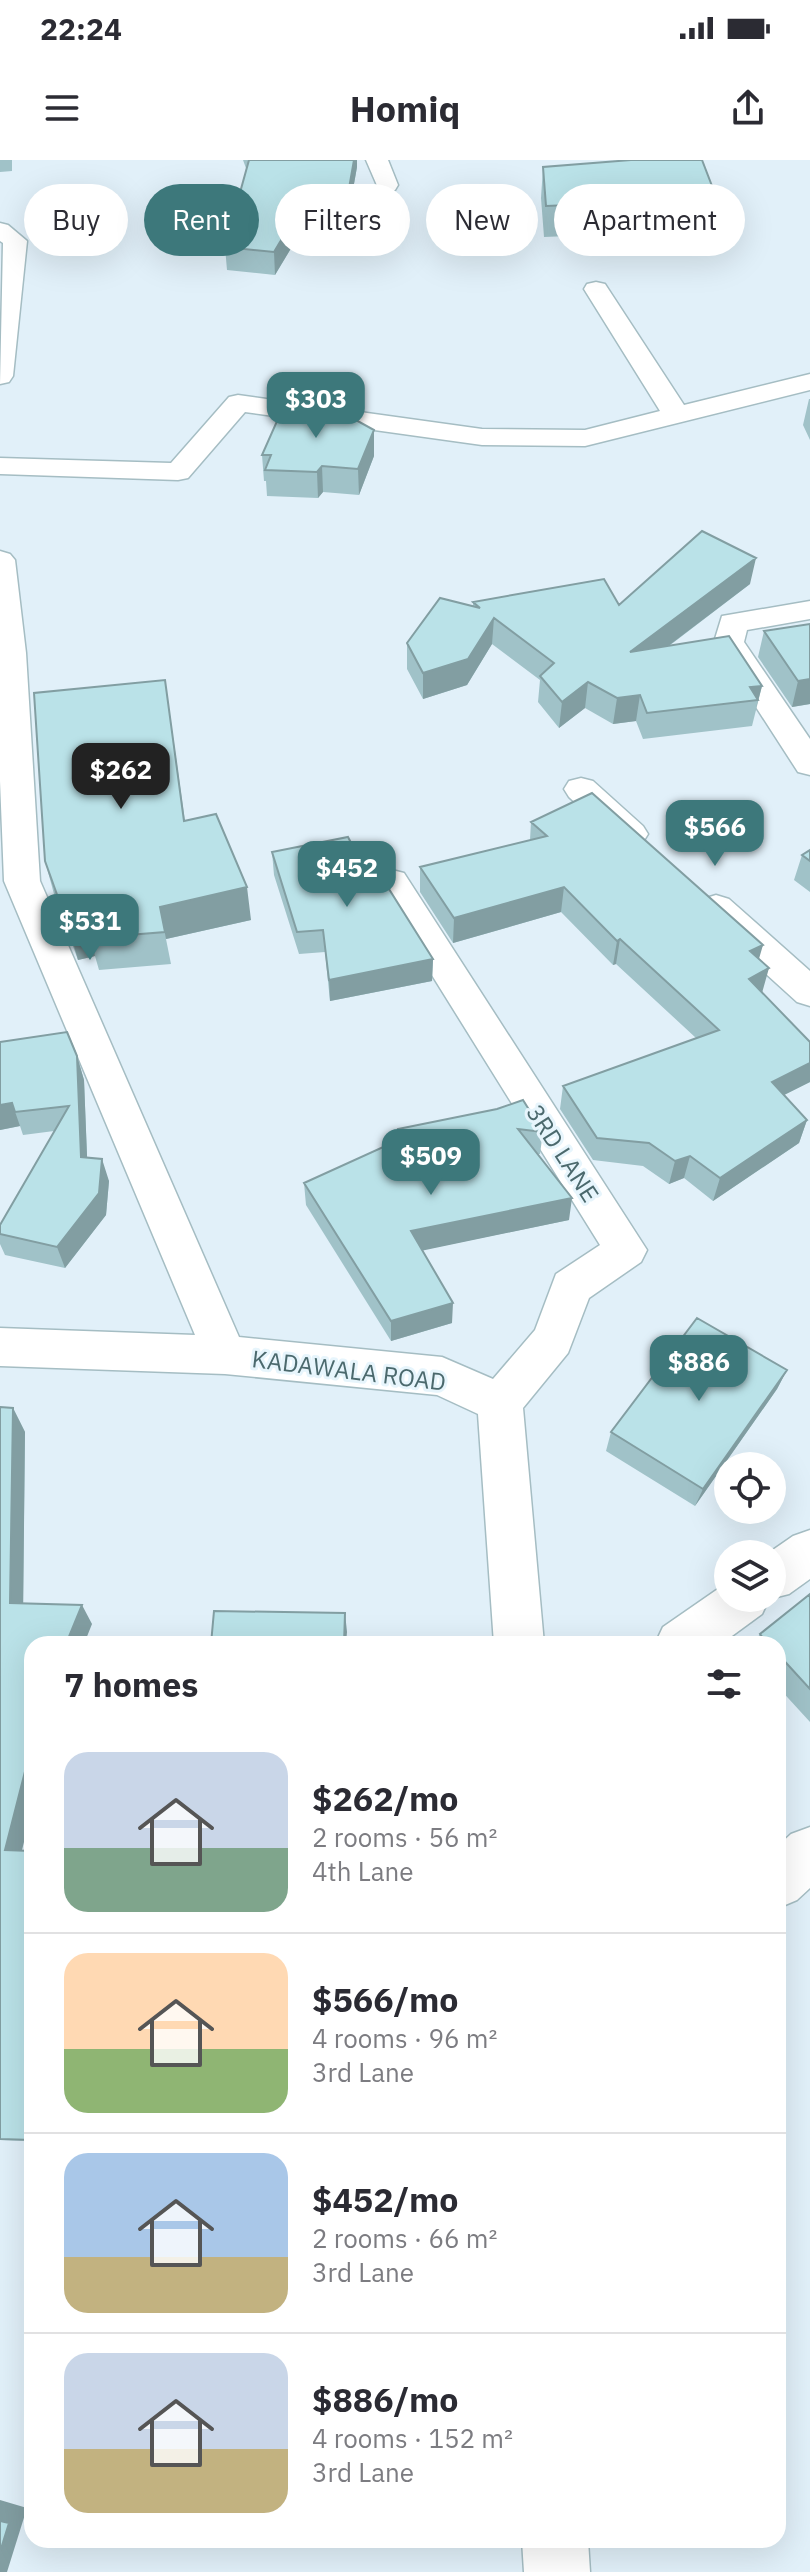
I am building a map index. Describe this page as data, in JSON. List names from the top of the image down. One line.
{"streets":{"street":["3RD LANE","KADAWALA ROAD"]},"crossings":[["3RD LANE","KADAWALA ROAD"]],"page":{"status":"22:24","header":"Homiq","chip":["Buy","Rent","Filters","New","Apartment"],"price":["$303","$262","$566","$452","$531","$509","$886"],"heading":"7 homes","list":[{"name":"$262/mo","note":"2 rooms · 56 m² · 4th Lane"},{"name":"$566/mo","note":"4 rooms · 96 m² · 3rd Lane"},{"name":"$452/mo","note":"2 rooms · 66 m² · 3rd Lane"},{"name":"$886/mo","note":"4 rooms · 152 m² · 3rd Lane"}]}}
